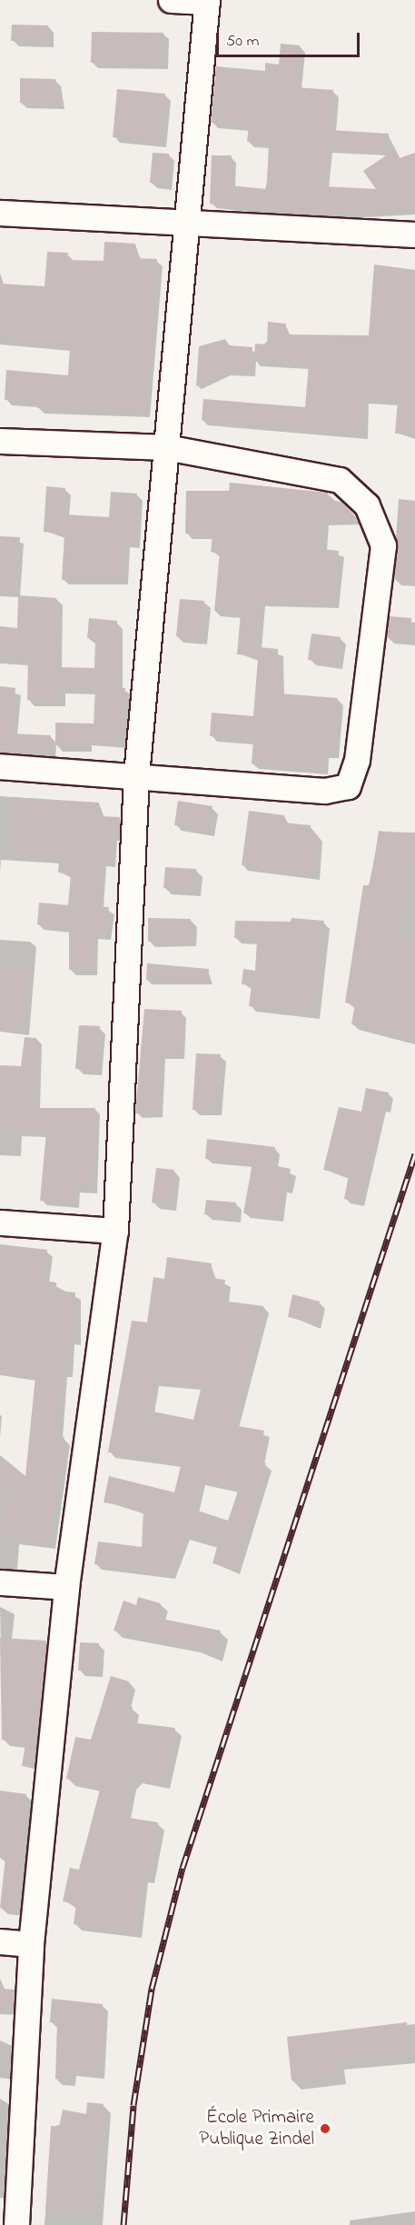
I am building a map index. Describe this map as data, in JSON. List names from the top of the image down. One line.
{"places":["École Primaire Publique Zindel"],"scale_bar":"50 m"}
